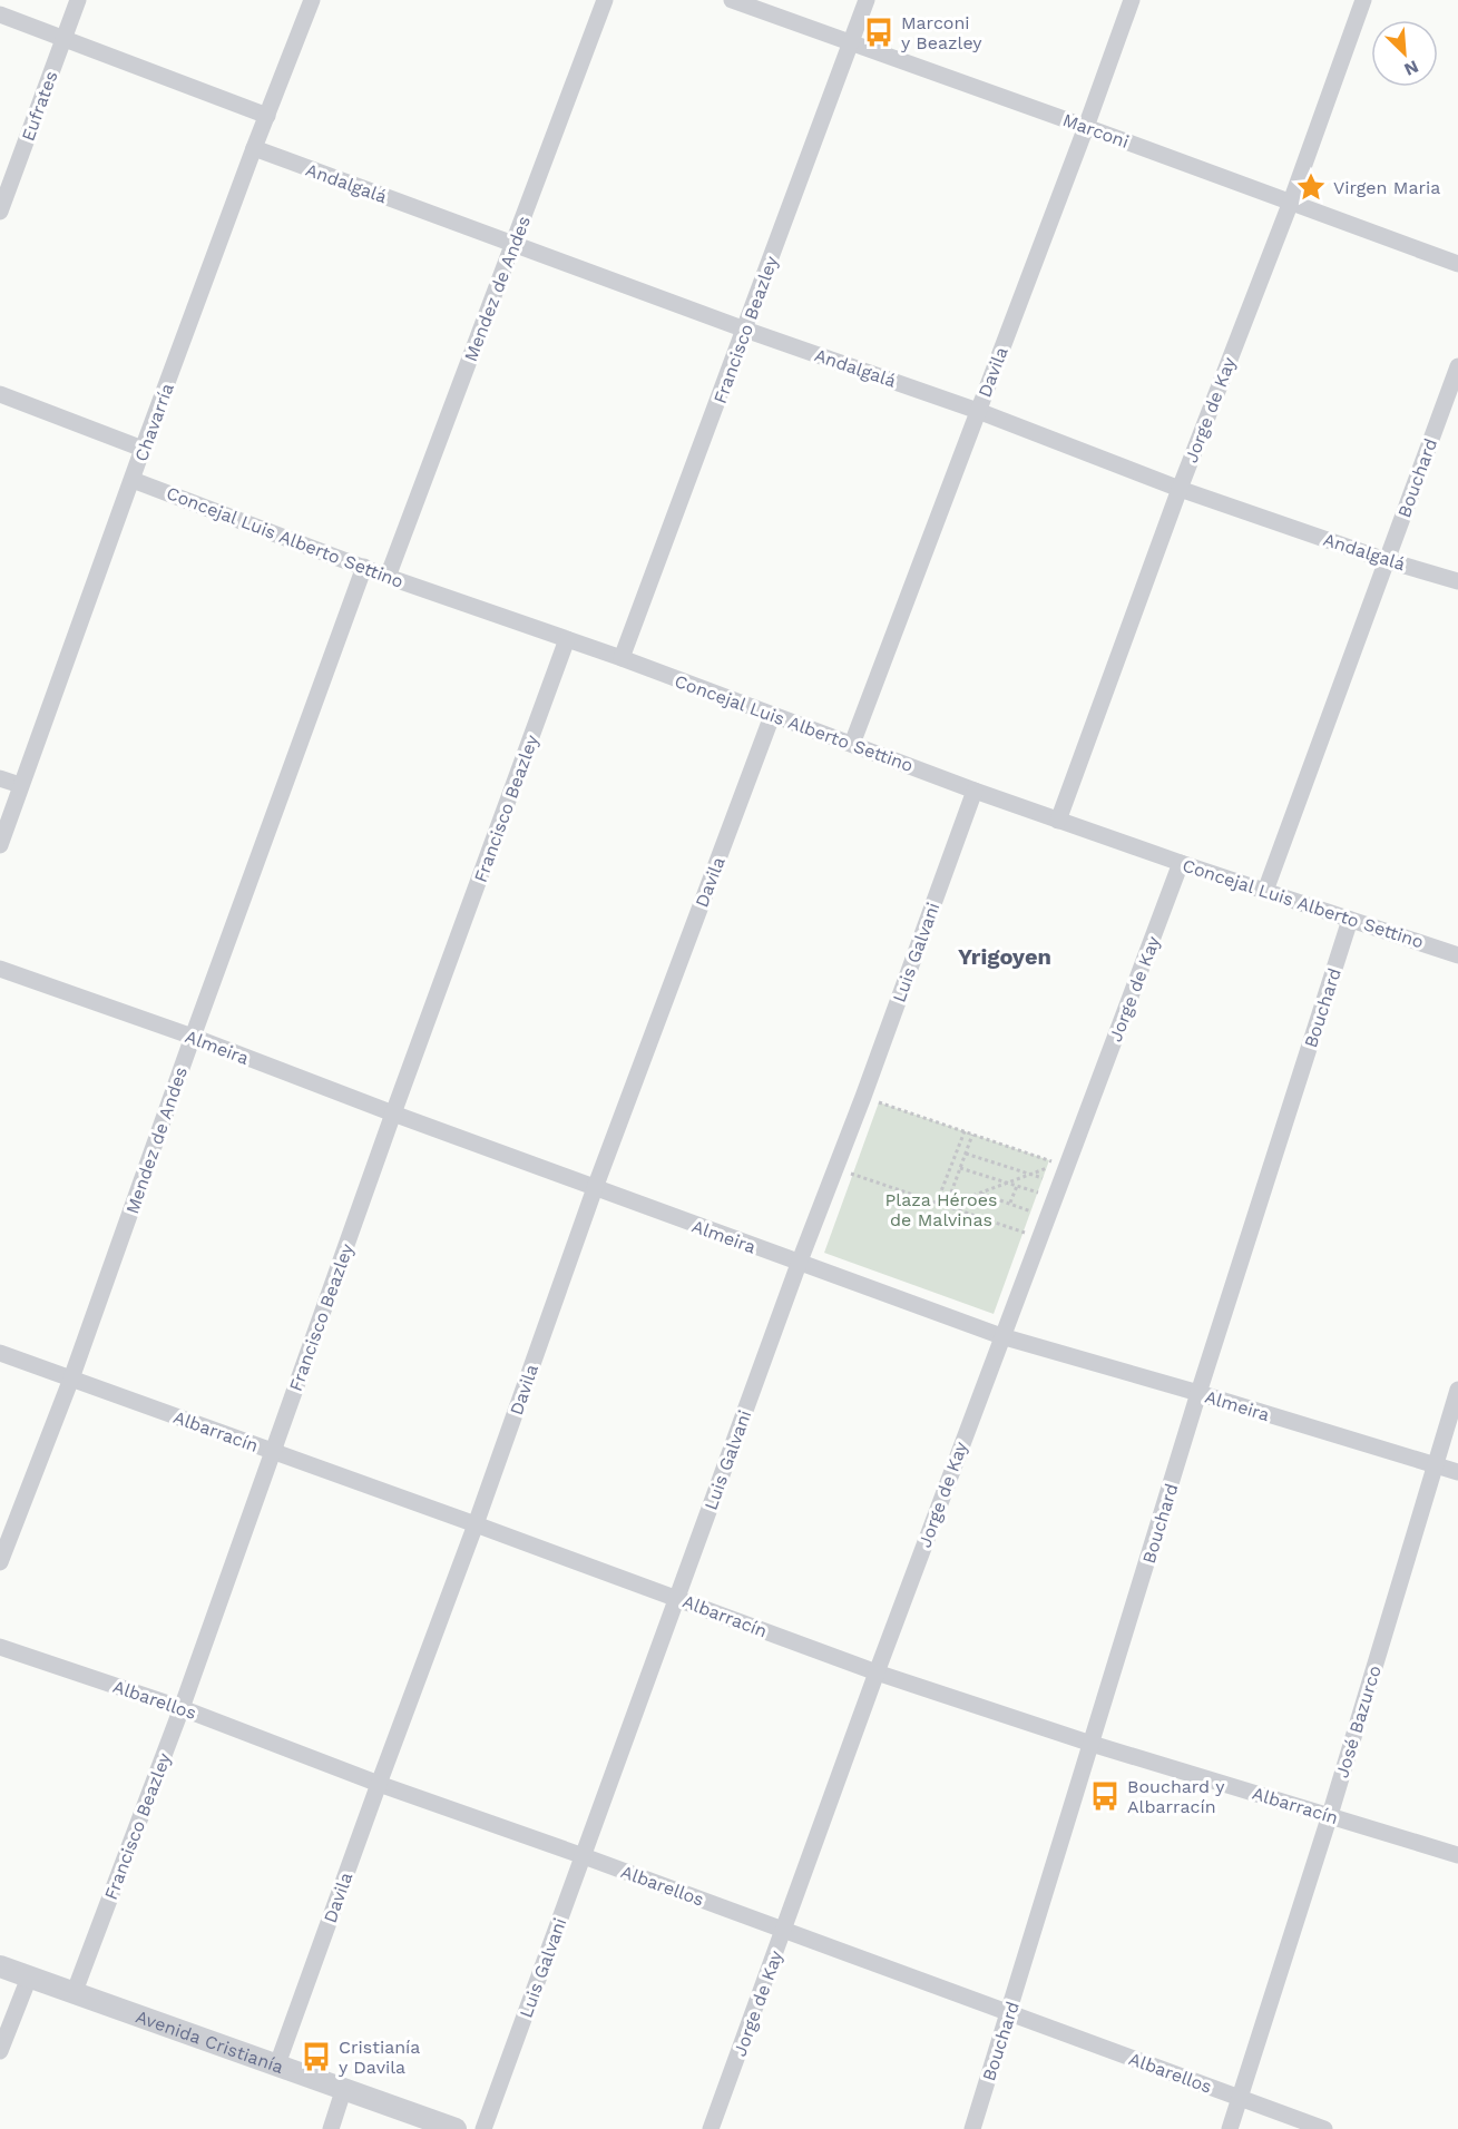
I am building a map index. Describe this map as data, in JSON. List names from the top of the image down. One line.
{"streets":{"street":["Eufrates","Marconi","Andalgalá","Mendez de Andes","Francisco Beazley","Davila","Jorge de Kay","Chavarría","Bouchard","Concejal Luis Alberto Settino","Luis Galvani","Almeira","Albarracín","Albarellos","José Bazurco","Avenida Cristianía"]},"crossings":[["Marconi","Francisco Beazley"],["Marconi","Davila"],["Marconi","Jorge de Kay"],["Andalgalá","Mendez de Andes"],["Andalgalá","Francisco Beazley"],["Andalgalá","Davila"],["Andalgalá","Jorge de Kay"],["Andalgalá","Chavarría"],["Andalgalá","Bouchard"],["Mendez de Andes","Concejal Luis Alberto Settino"],["Mendez de Andes","Almeira"],["Mendez de Andes","Albarracín"],["Francisco Beazley","Concejal Luis Alberto Settino"],["Francisco Beazley","Almeira"],["Francisco Beazley","Albarracín"],["Francisco Beazley","Albarellos"],["Francisco Beazley","Avenida Cristianía"],["Davila","Concejal Luis Alberto Settino"],["Davila","Almeira"],["Davila","Albarracín"],["Davila","Albarellos"],["Davila","Avenida Cristianía"],["Jorge de Kay","Concejal Luis Alberto Settino"],["Jorge de Kay","Almeira"],["Jorge de Kay","Albarracín"],["Jorge de Kay","Albarellos"],["Chavarría","Concejal Luis Alberto Settino"],["Bouchard","Concejal Luis Alberto Settino"],["Bouchard","Almeira"],["Bouchard","Albarracín"],["Bouchard","Albarellos"],["Concejal Luis Alberto Settino","Luis Galvani"],["Luis Galvani","Almeira"],["Luis Galvani","Albarracín"],["Luis Galvani","Albarellos"],["Almeira","José Bazurco"],["Albarracín","José Bazurco"],["Albarellos","José Bazurco"]],"districts":["Yrigoyen"],"parks":["Plaza Héroes de Malvinas"],"places":{"bus stop":["Marconi y Beazley","Bouchard y Albarracín","Cristianía y Davila"],"place":["Virgen Maria"]},"north":"bottom right"}
